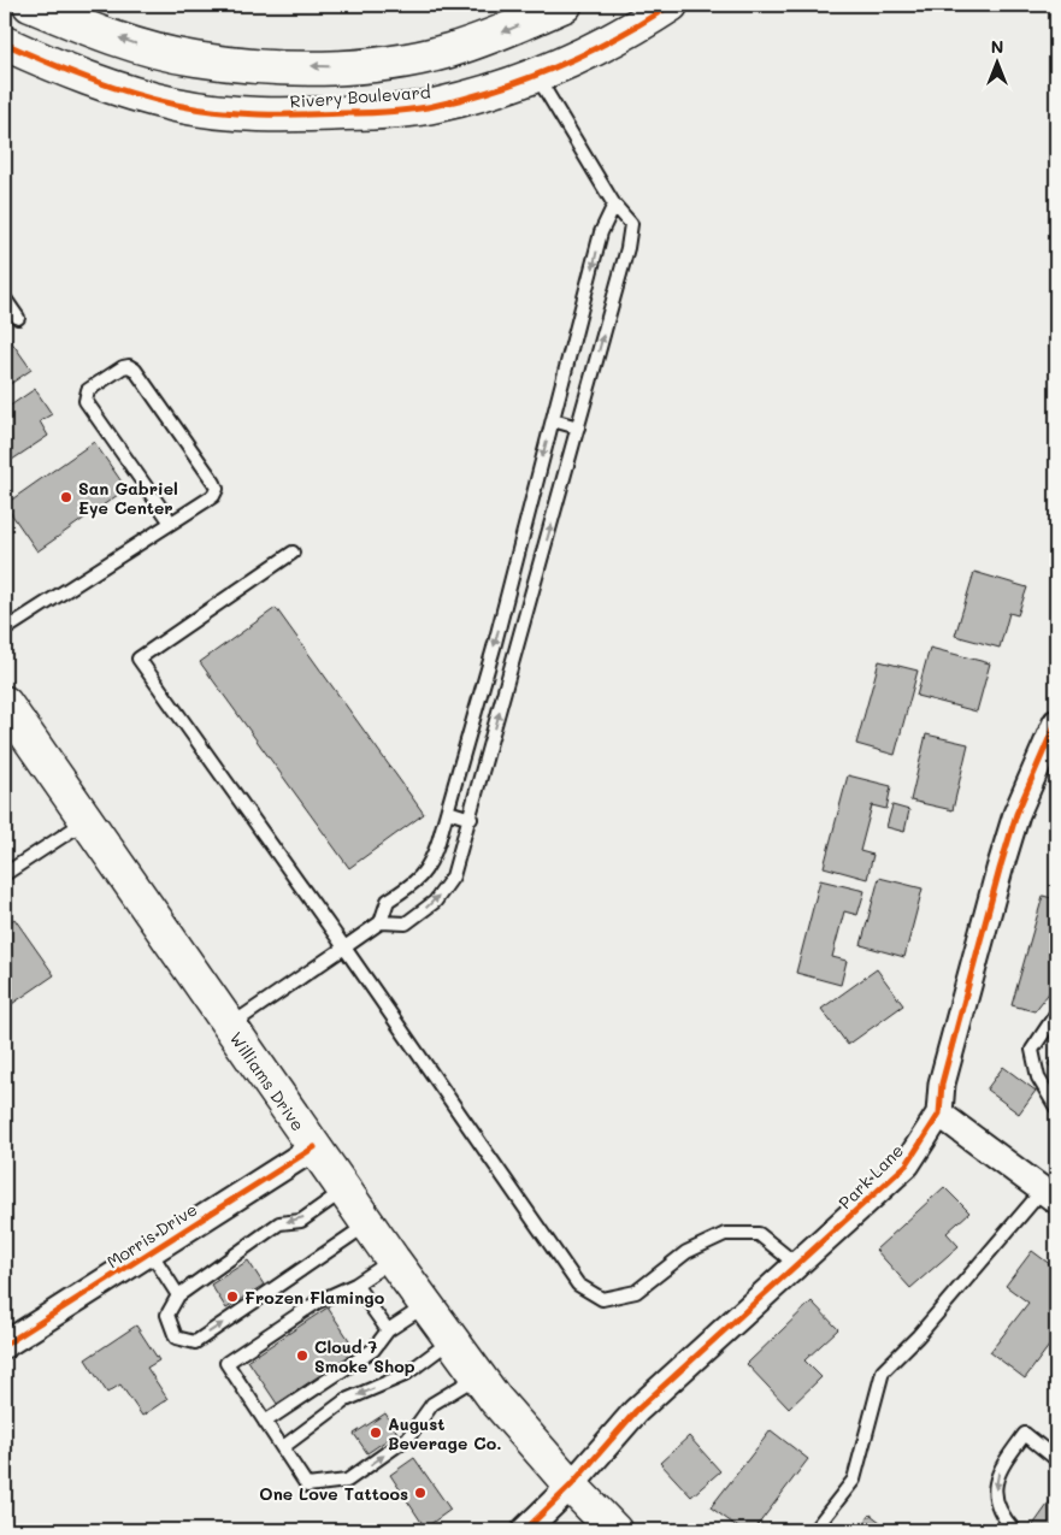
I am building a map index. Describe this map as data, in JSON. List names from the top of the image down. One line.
{"streets":{"street":["Rivery Boulevard","Williams Drive","Park Lane","Morris Drive"]},"crossings":[["Williams Drive","Park Lane"],["Williams Drive","Morris Drive"]],"places":["San Gabriel Eye Center","Frozen Flamingo","Cloud 7 Smoke Shop","August Beverage Co.","One Love Tattoos"],"north":"top"}
